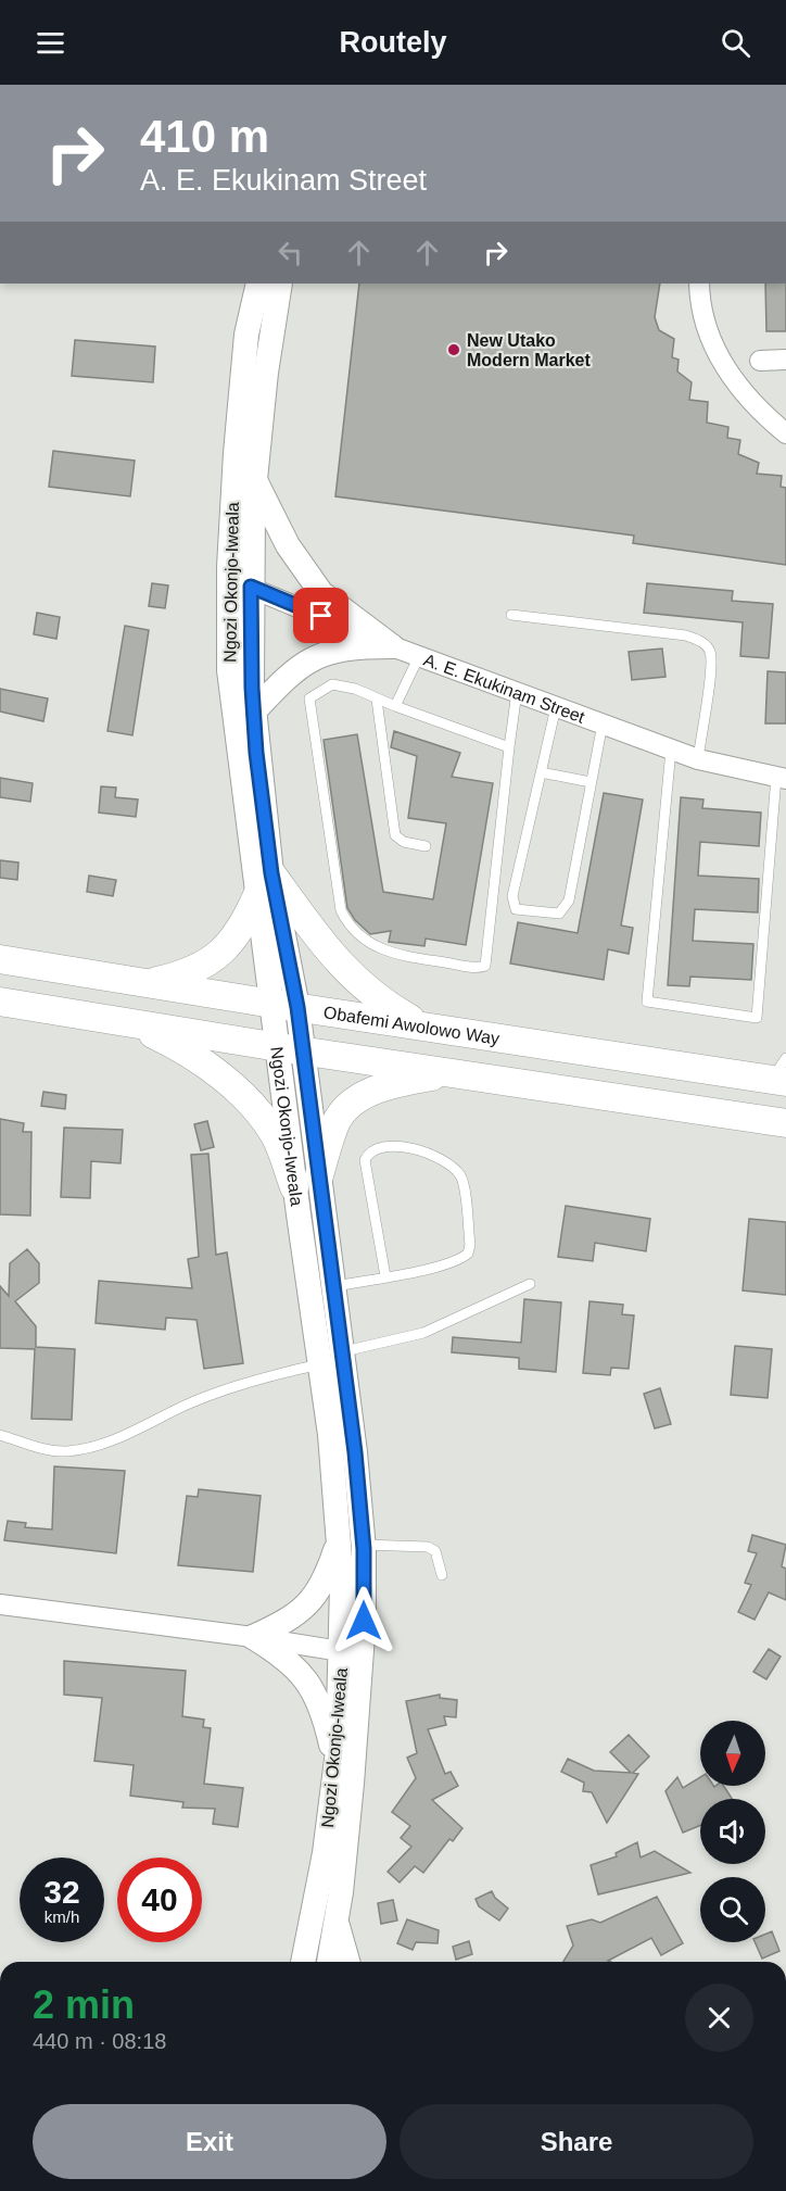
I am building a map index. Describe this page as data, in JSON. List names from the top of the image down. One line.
{"streets":{"main road":["Obafemi Awolowo Way"],"street":["Ngozi Okonjo-Iweala","A. E. Ekukinam Street"]},"crossings":[["Ngozi Okonjo-Iweala","A. E. Ekukinam Street"],["Ngozi Okonjo-Iweala","Obafemi Awolowo Way"]],"places":["New Utako Modern Market"],"north":"bottom","page":{"header":"Routely","turn":["410 m","A. E. Ekukinam Street"],"speed":"32 km/h","limit":"40","heading":["2 min","440 m · 08:18"],"buttons":["Exit","Share"]}}
